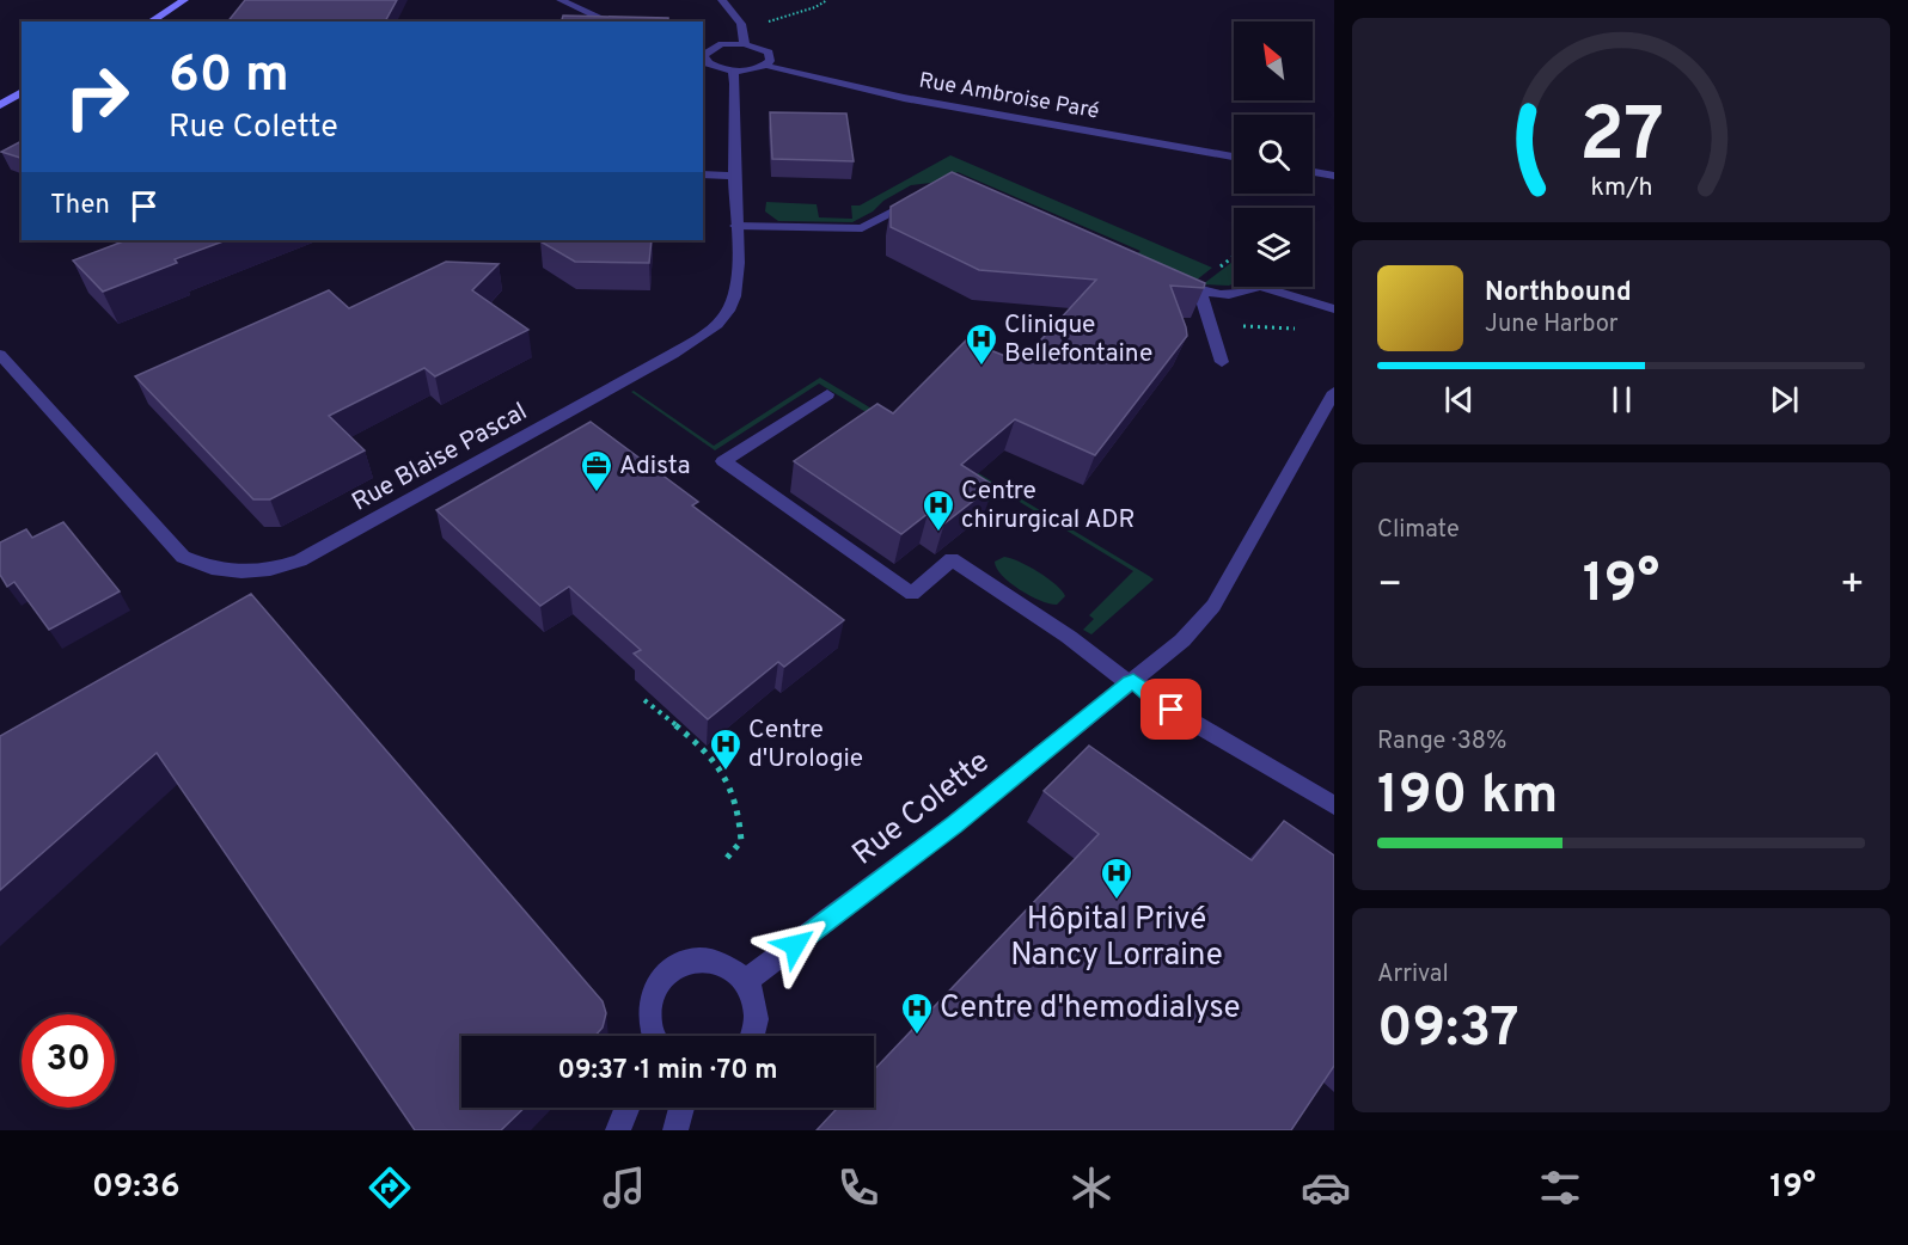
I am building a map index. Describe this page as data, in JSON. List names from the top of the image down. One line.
{"streets":{"street":["Rue Ambroise Paré","Rue Blaise Pascal","Rue Colette"]},"places":{"hospital":["Clinique Bellefontaine","Centre chirurgical ADR","Centre d'Urologie","Hôpital Privé Nancy Lorraine","Centre d'hemodialyse"],"office":["Adista"]},"north":"top left","page":{"turn":["60 m","Rue Colette"],"then":"Then","song":["Northbound","June Harbor"],"tile":["Climate",["Range · 38%","190 km"],["Arrival","09:37"]],"heat":["−","19°","+"],"limit":"30","trip":"09:37 · 1 min · 70 m","tabs":["09:36","19°"],"gauge":["27","km/h"]}}
